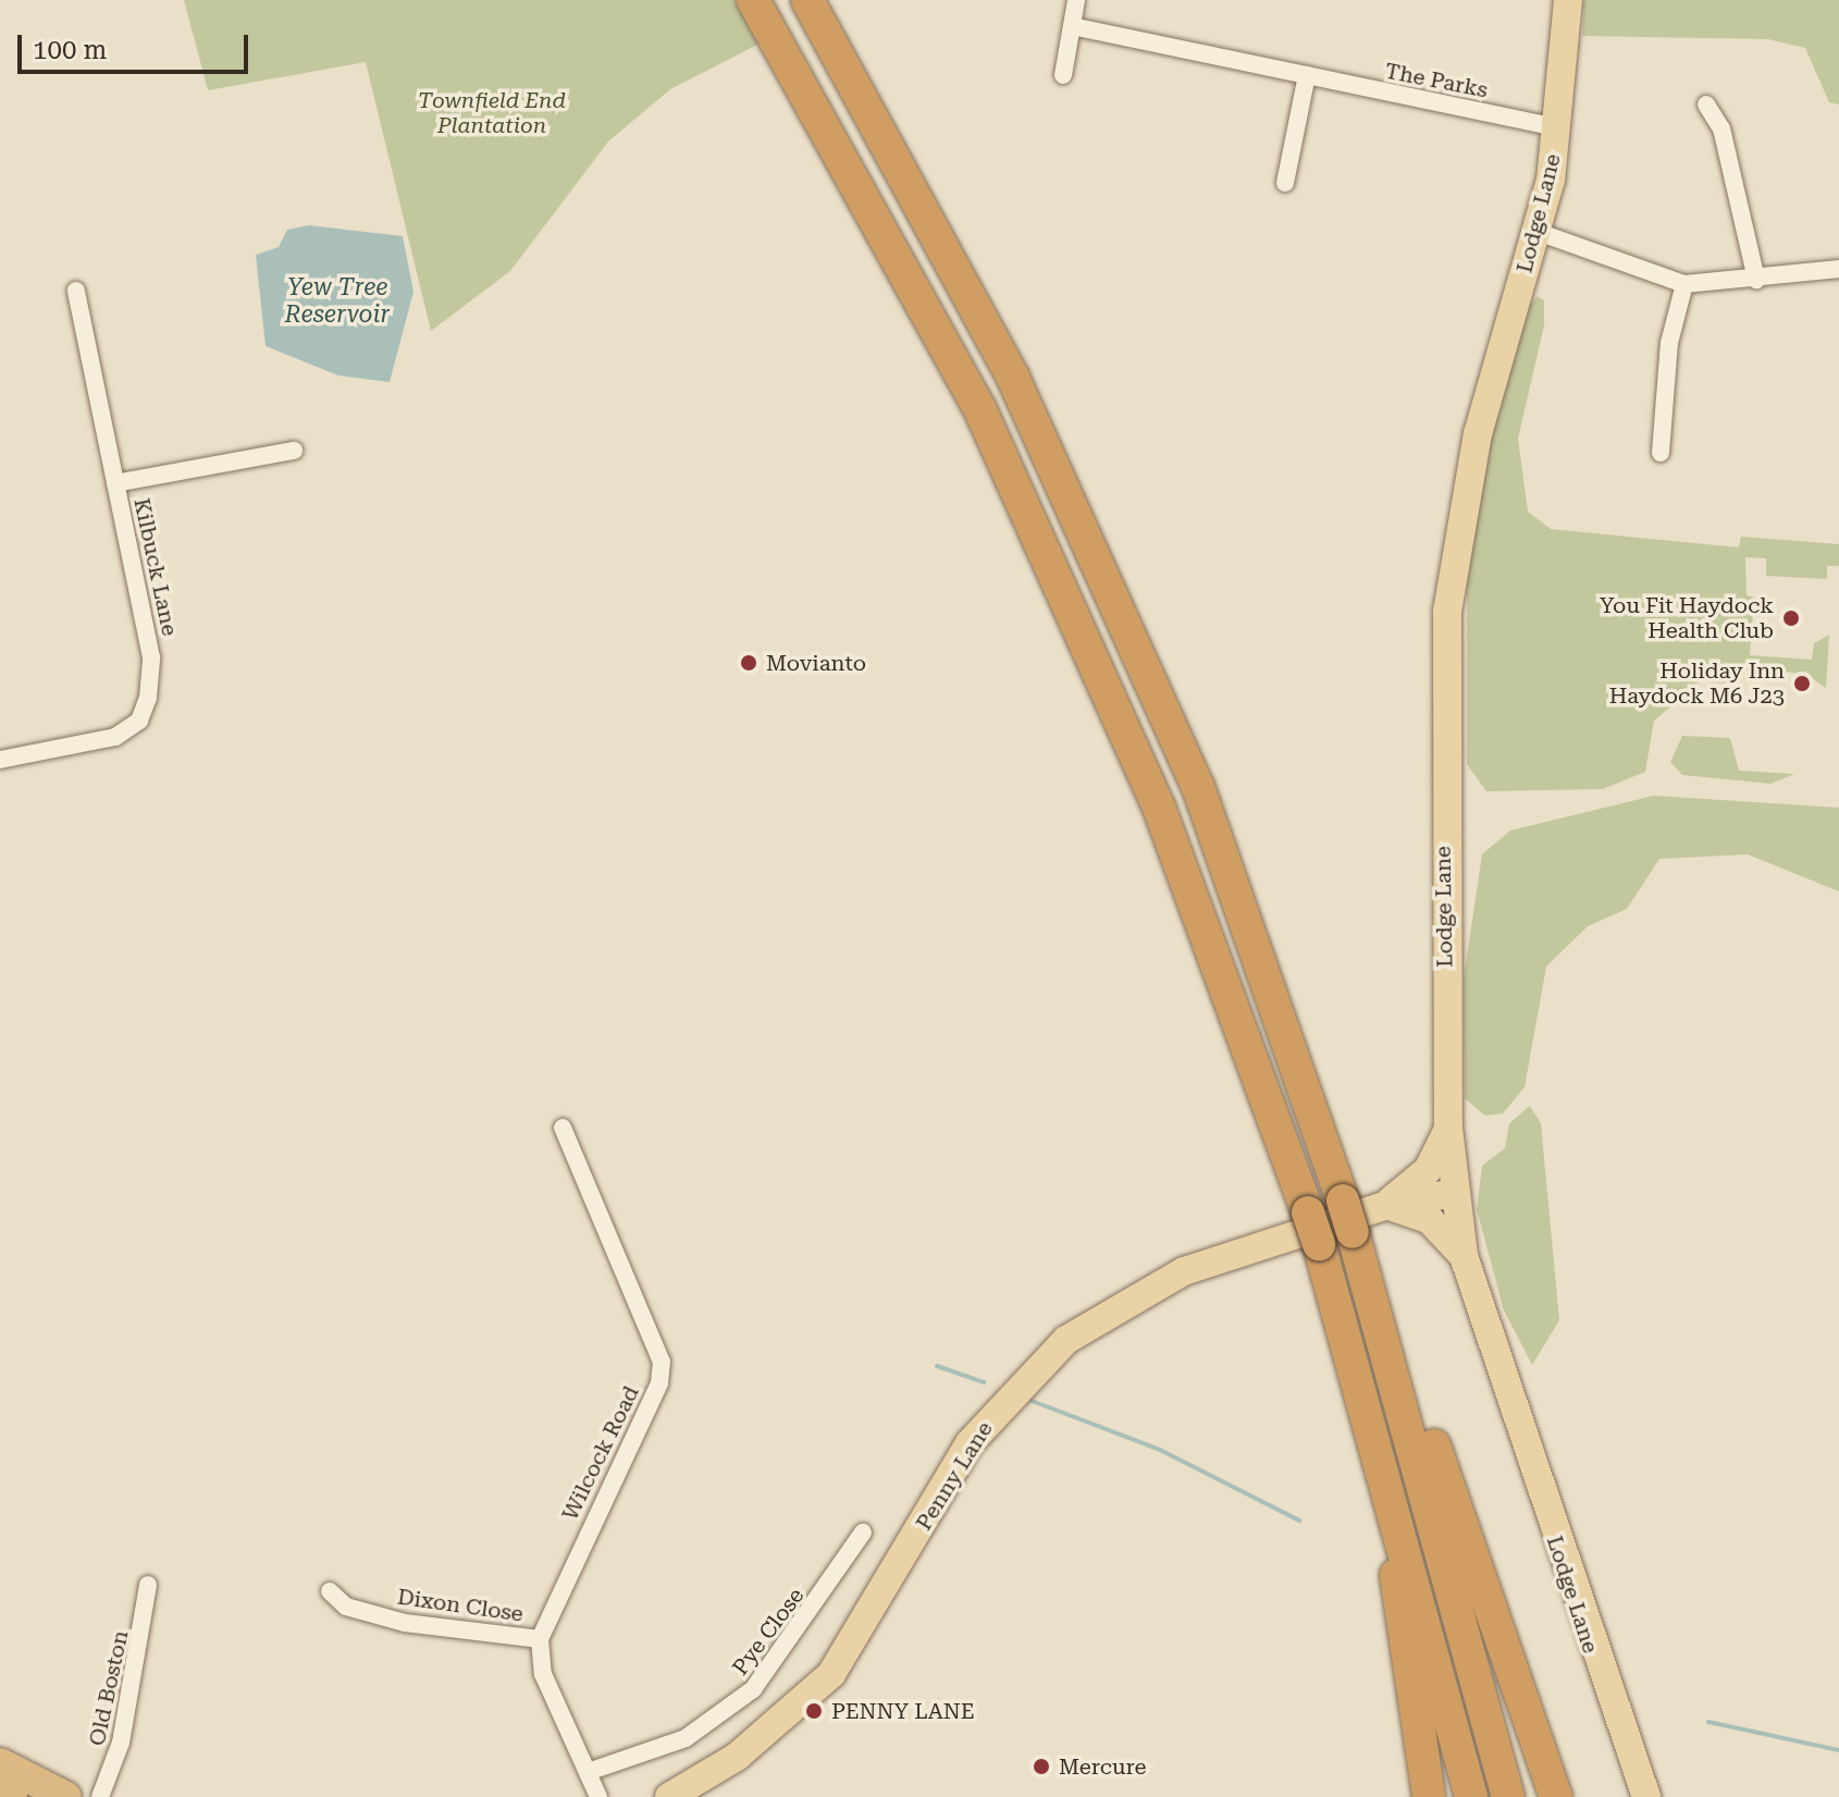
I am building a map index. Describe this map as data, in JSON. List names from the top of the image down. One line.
{"streets":{"main road":["Lodge Lane","Penny Lane"],"street":["The Parks","Kilbuck Lane","Wilcock Road","Dixon Close","Pye Close","Old Boston"]},"crossings":[["The Parks","Lodge Lane"],["Lodge Lane","Penny Lane"],["Wilcock Road","Dixon Close"]],"water":["Yew Tree Reservoir"],"parks":["Townfield End Plantation"],"places":["You Fit Haydock Health Club","Movianto","Holiday Inn Haydock M6 J23","PENNY LANE","Mercure"],"scale_bar":"100 m"}
